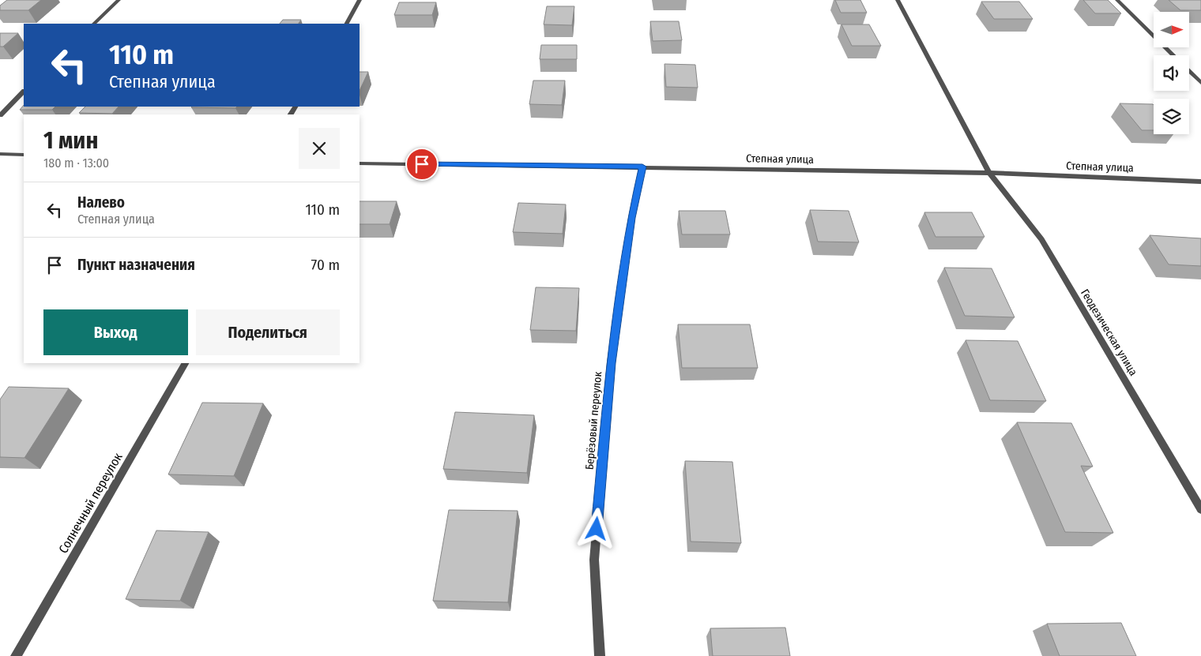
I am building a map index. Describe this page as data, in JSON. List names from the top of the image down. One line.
{"streets":{"street":["Степная улица","Геодезическая улица","Берёзовый переулок","Солнечный переулок"]},"crossings":[["Степная улица","Геодезическая улица"],["Степная улица","Берёзовый переулок"]],"north":"right","page":{"turn":["110 m","Степная улица"],"heading":["1 мин","180 m · 13:00"],"list":[{"name":"Налево","note":"Степная улица","value":"110 m"},{"name":"Пункт назначения","value":"70 m"}],"buttons":["Выход","Поделиться"]}}
